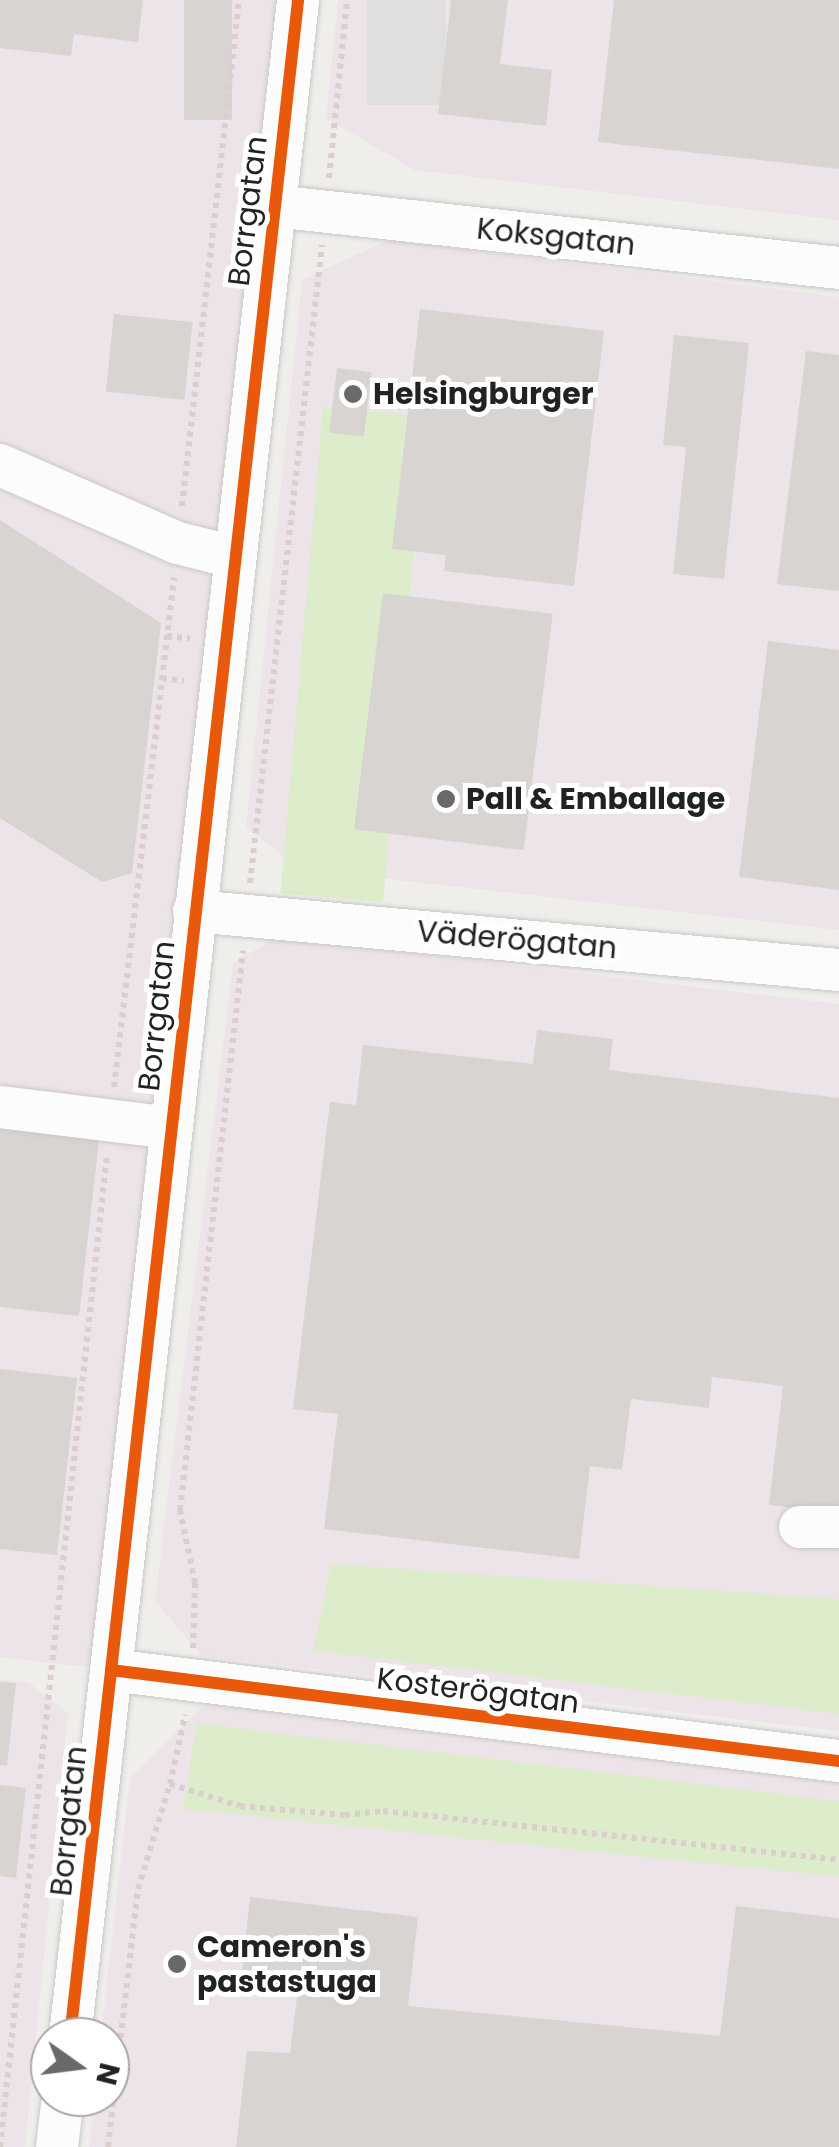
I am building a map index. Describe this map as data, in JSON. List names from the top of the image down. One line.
{"streets":{"street":["Borrgatan","Koksgatan","Väderögatan","Kosterögatan"]},"crossings":[["Borrgatan","Koksgatan"],["Borrgatan","Väderögatan"],["Borrgatan","Kosterögatan"]],"places":["Helsingburger","Pall & Emballage","Cameron's pastastuga"],"north":"right"}
